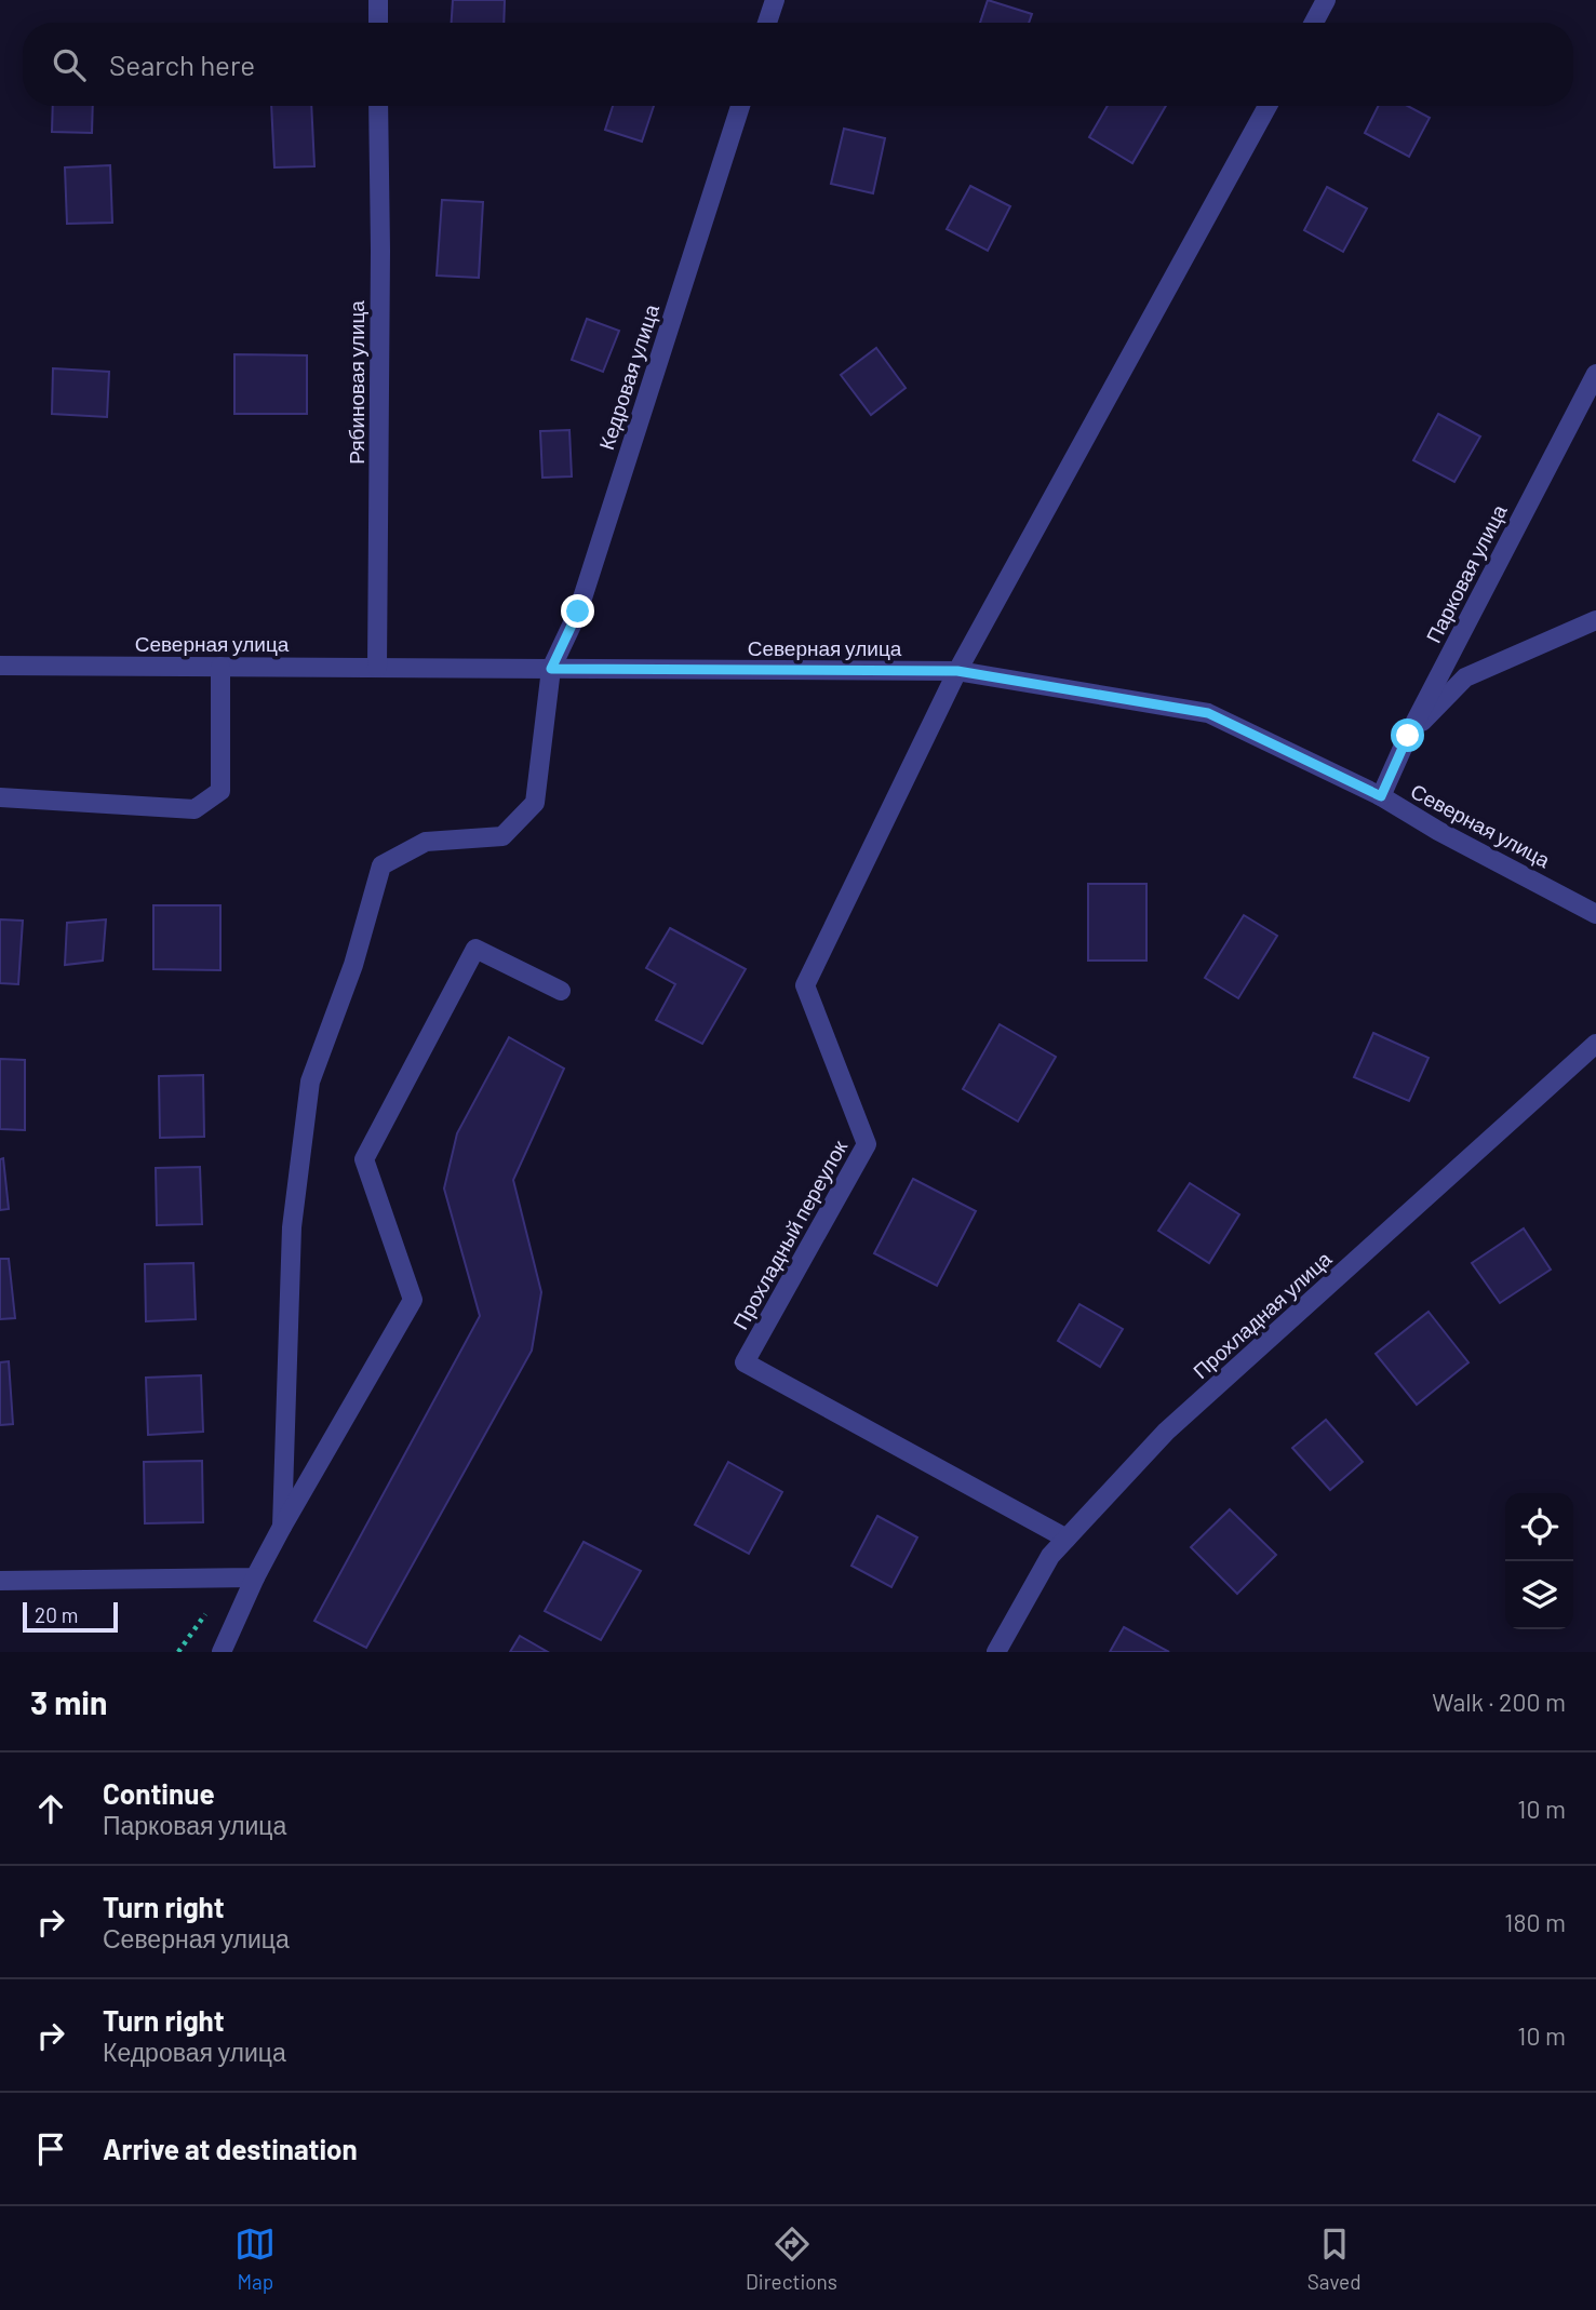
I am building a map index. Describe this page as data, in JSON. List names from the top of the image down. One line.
{"streets":{"street":["Кедровая улица","Рябиновая улица","Парковая улица","Северная улица","Прохладный переулок","Прохладная улица"]},"crossings":[["Кедровая улица","Северная улица"],["Рябиновая улица","Северная улица"],["Парковая улица","Северная улица"],["Северная улица","Прохладный переулок"],["Прохладный переулок","Прохладная улица"]],"scale_bar":"20 m","page":{"search":"Search here","scale":"20 m","heading":["3 min","Walk · 200 m"],"list":[["Continue","Парковая улица","10 m"],["Turn right","Северная улица","180 m"],["Turn right","Кедровая улица","10 m"],"Arrive at destination"],"nav":["Map","Directions","Saved"]}}
